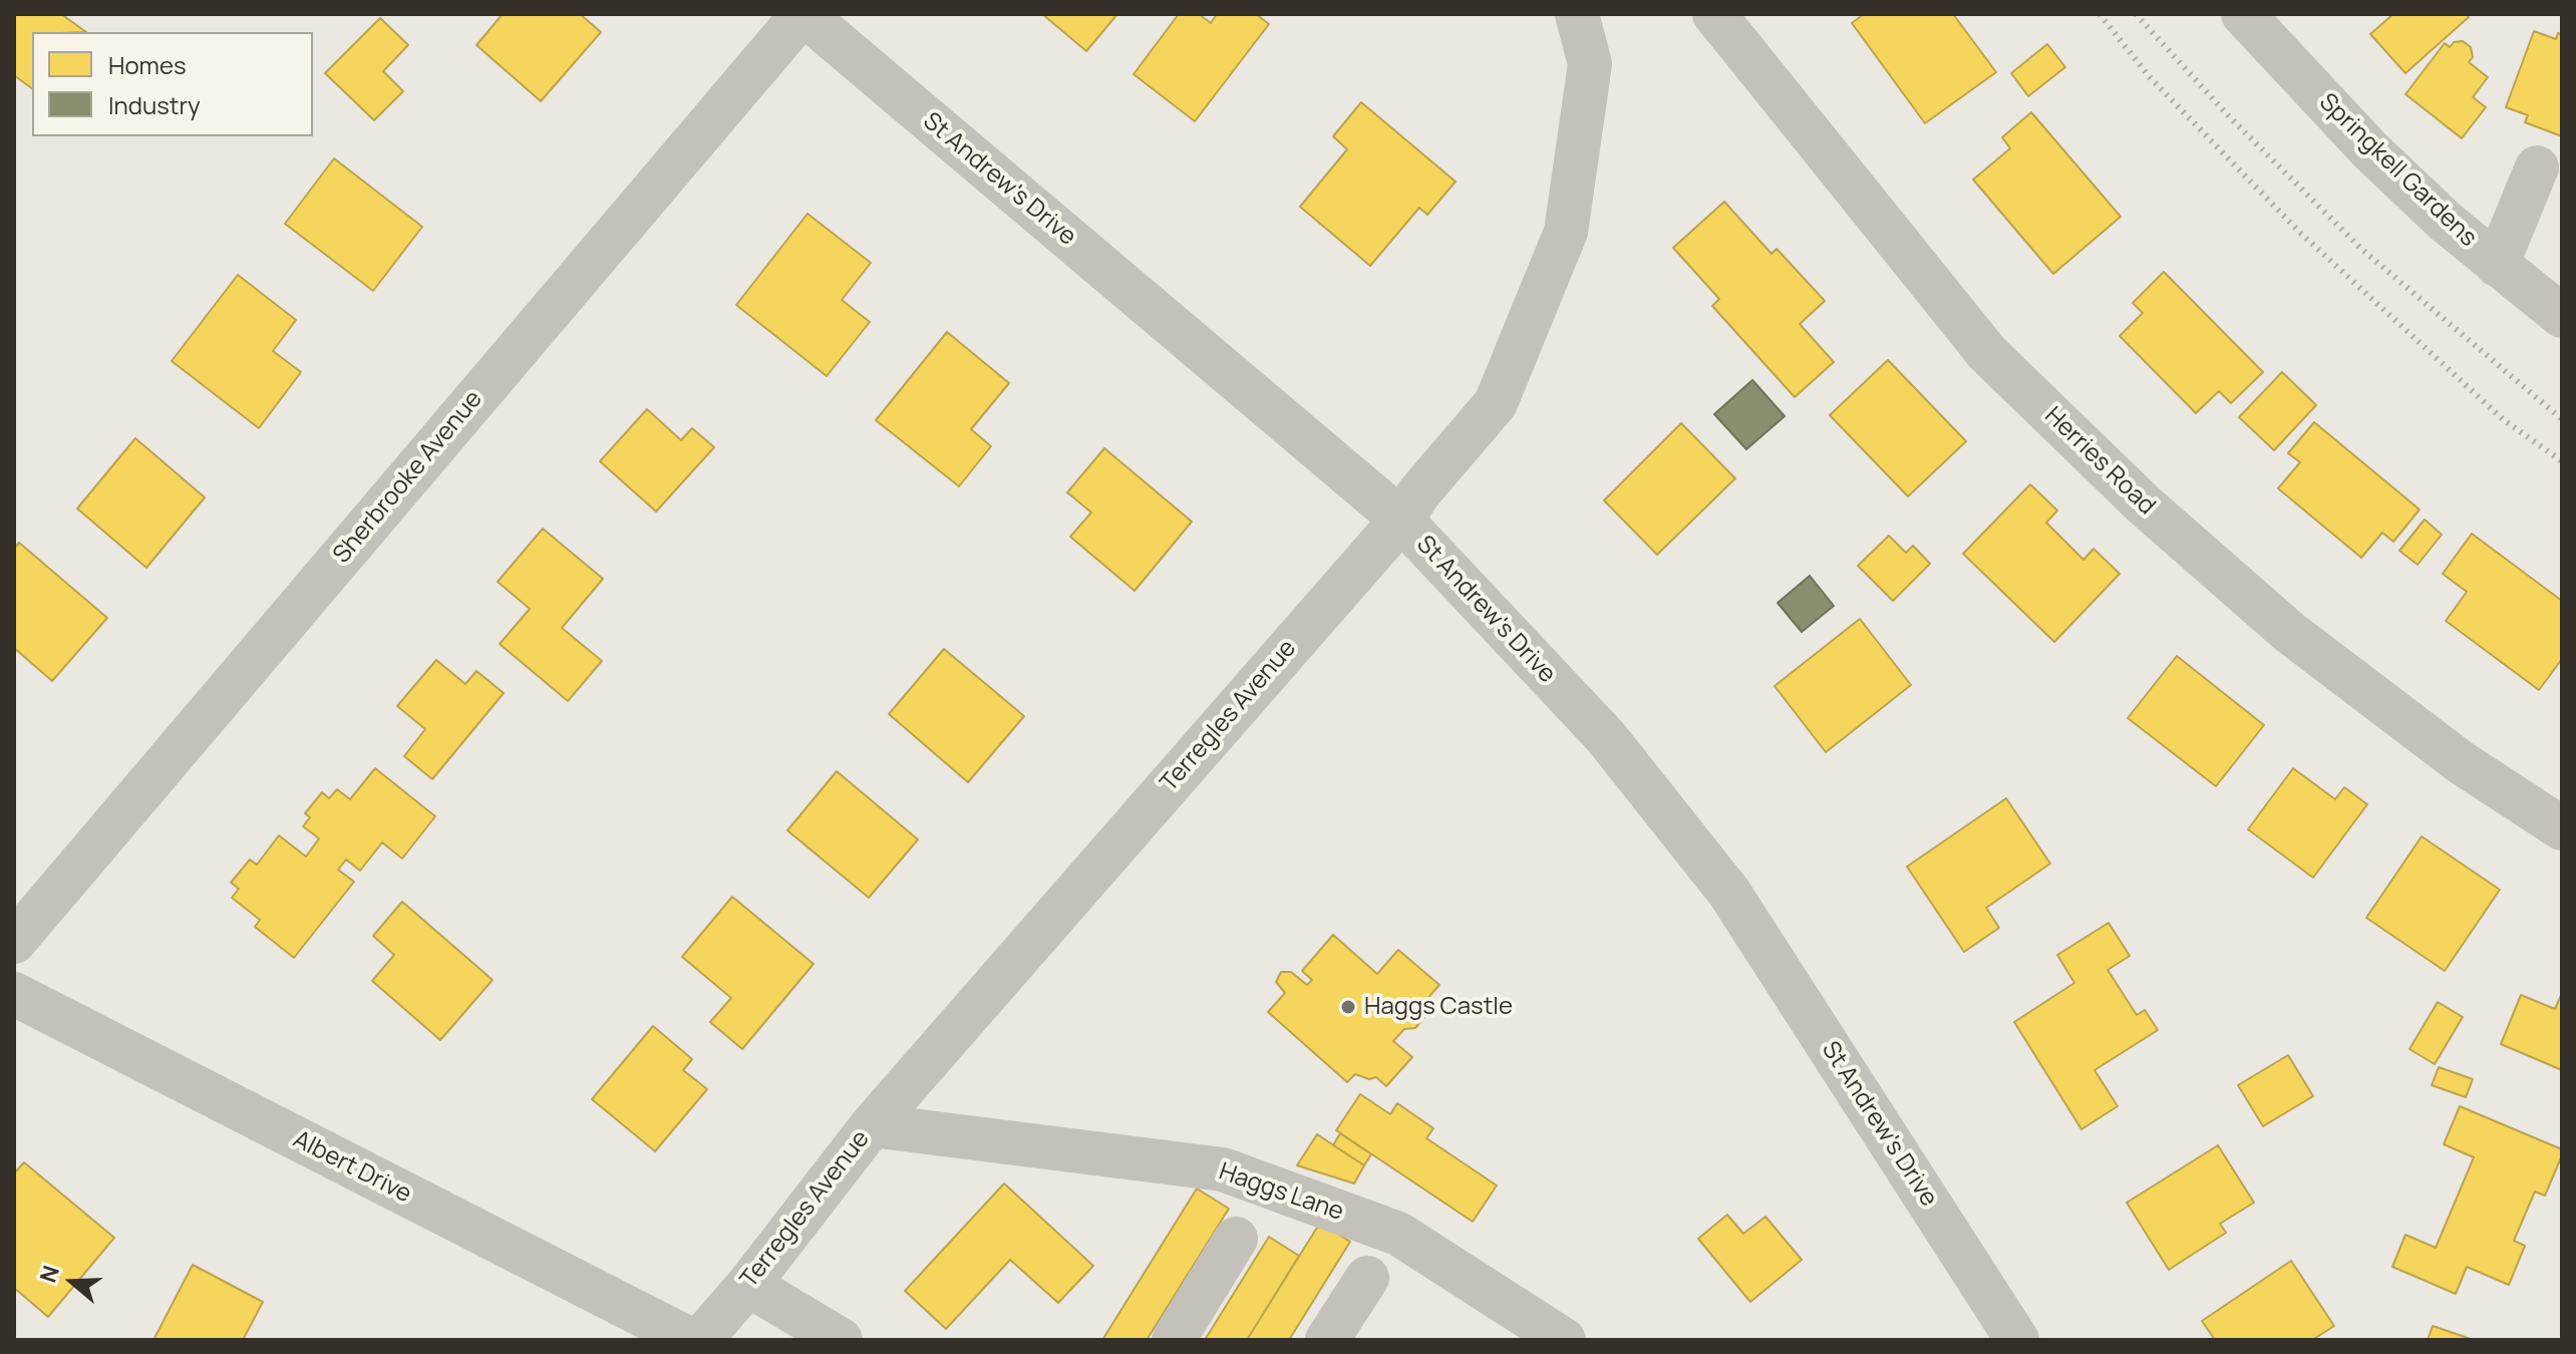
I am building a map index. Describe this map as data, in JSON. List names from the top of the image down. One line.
{"streets":{"street":["Springkell Gardens","St Andrew's Drive","Herries Road","Sherbrooke Avenue","Terregles Avenue","Albert Drive","Haggs Lane"]},"crossings":[["St Andrew's Drive","Sherbrooke Avenue"],["St Andrew's Drive","Terregles Avenue"],["Terregles Avenue","Haggs Lane"]],"places":["Haggs Castle"],"legend":["Homes","Industry"],"north":"left"}
